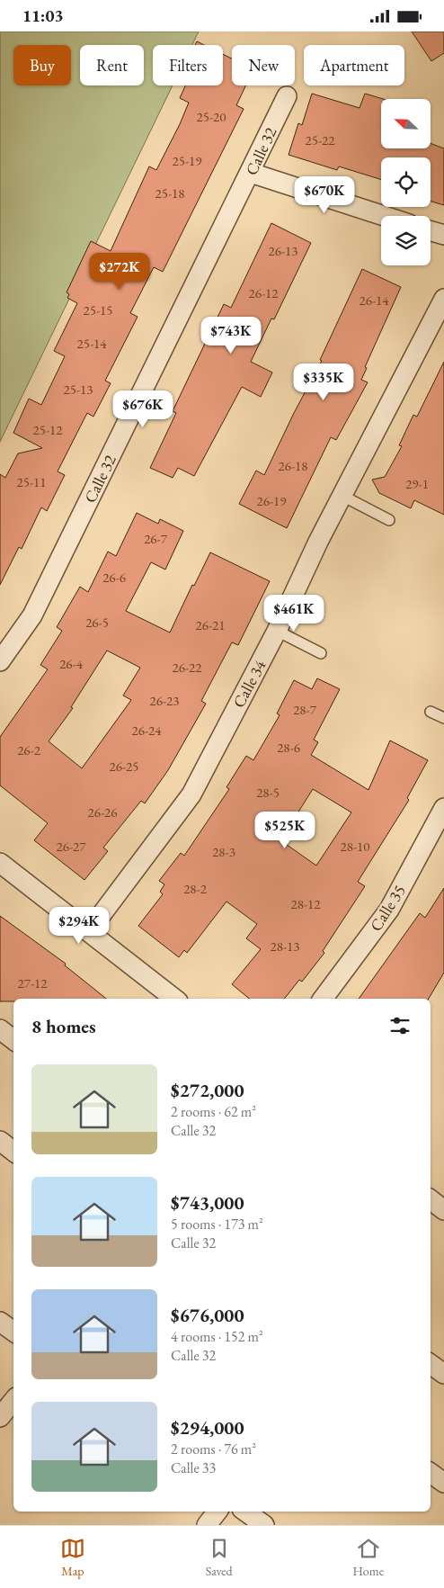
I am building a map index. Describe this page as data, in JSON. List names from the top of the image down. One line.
{"streets":{"street":["Calle 32","Calle 34","Calle 35"]},"house_numbers":["25-20","25-22","25-19","25-18","26-13","26-12","26-14","25-15","25-14","25-13","25-12","26-18","25-11","29-1","26-19","26-7","26-6","26-5","26-21","26-4","26-22","26-23","28-7","26-24","28-6","26-2","26-25","28-5","26-26","26-27","28-10","28-3","28-2","28-12","28-13","27-12"],"north":"top left","page":{"status":"11:03","chip":["Buy","Rent","Filters","New","Apartment"],"price":["$670K","$272K","$743K","$335K","$676K","$461K","$525K","$294K"],"heading":"8 homes","list":[{"name":"$272,000","note":"2 rooms · 62 m² · Calle 32"},{"name":"$743,000","note":"5 rooms · 173 m² · Calle 32"},{"name":"$676,000","note":"4 rooms · 152 m² · Calle 32"},{"name":"$294,000","note":"2 rooms · 76 m² · Calle 33"}],"tabs":["Map","Saved","Home"]}}
